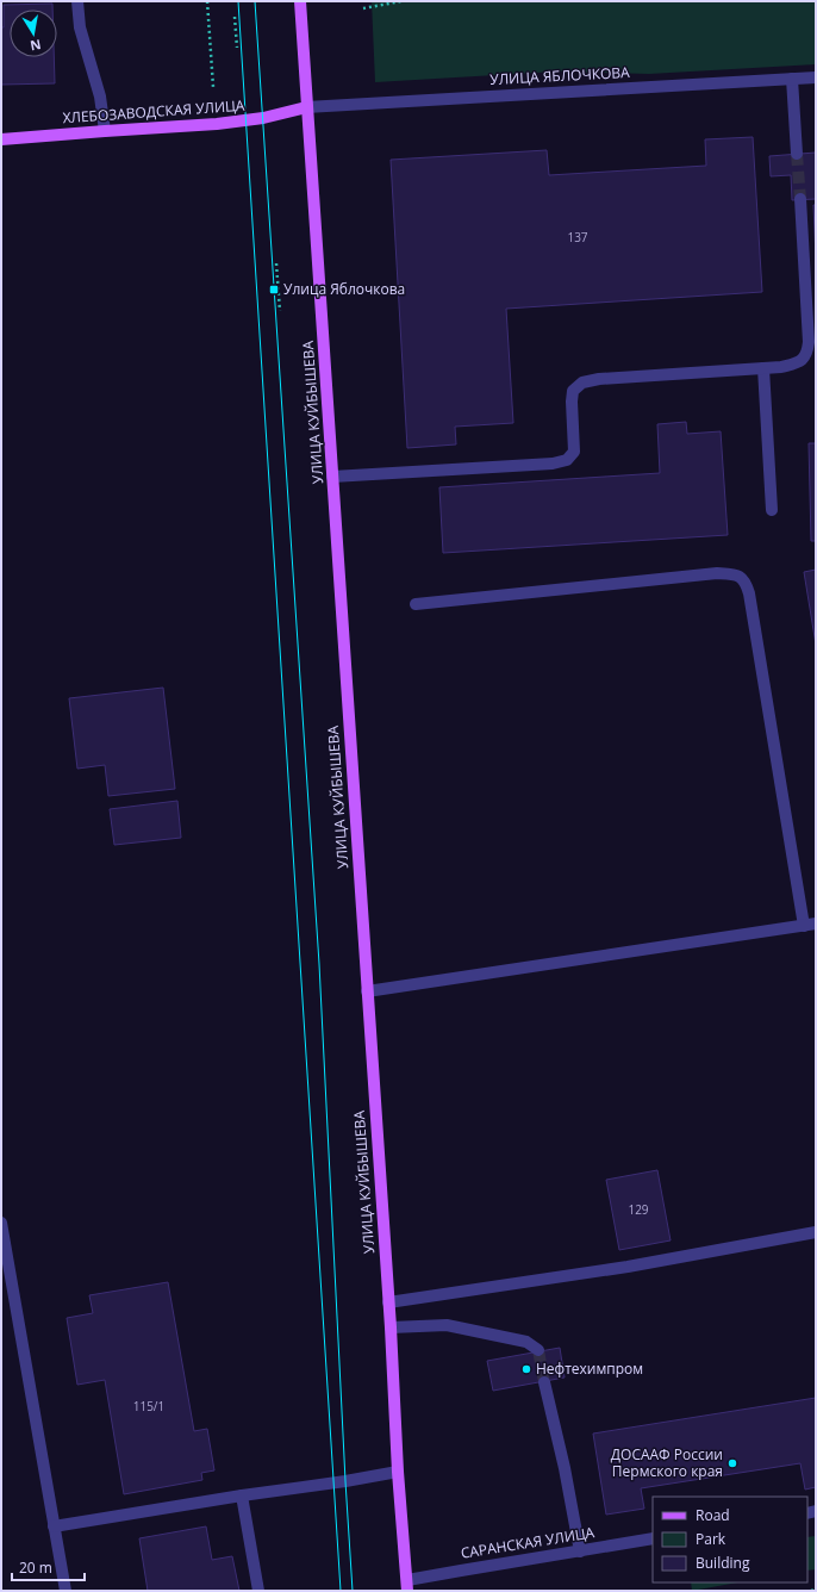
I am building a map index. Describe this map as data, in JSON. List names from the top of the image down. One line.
{"streets":{"main road":["ХЛЕБОЗАВОДСКАЯ УЛИЦА","УЛИЦА КУЙБЫШЕВА"],"street":["УЛИЦА ЯБЛОЧКОВА","САРАНСКАЯ УЛИЦА"]},"crossings":[["УЛИЦА ЯБЛОЧКОВА","ХЛЕБОЗАВОДСКАЯ УЛИЦА"],["УЛИЦА ЯБЛОЧКОВА","УЛИЦА КУЙБЫШЕВА"],["ХЛЕБОЗАВОДСКАЯ УЛИЦА","УЛИЦА КУЙБЫШЕВА"],["УЛИЦА КУЙБЫШЕВА","САРАНСКАЯ УЛИЦА"]],"places":{"transit":["Улица Яблочкова"],"other":["Нефтехимпром","ДОСААФ России Пермского края"]},"house_numbers":["137","129","115/1"],"legend":["Road","Park","Building"],"scale_bar":"20 m","north":"bottom"}
